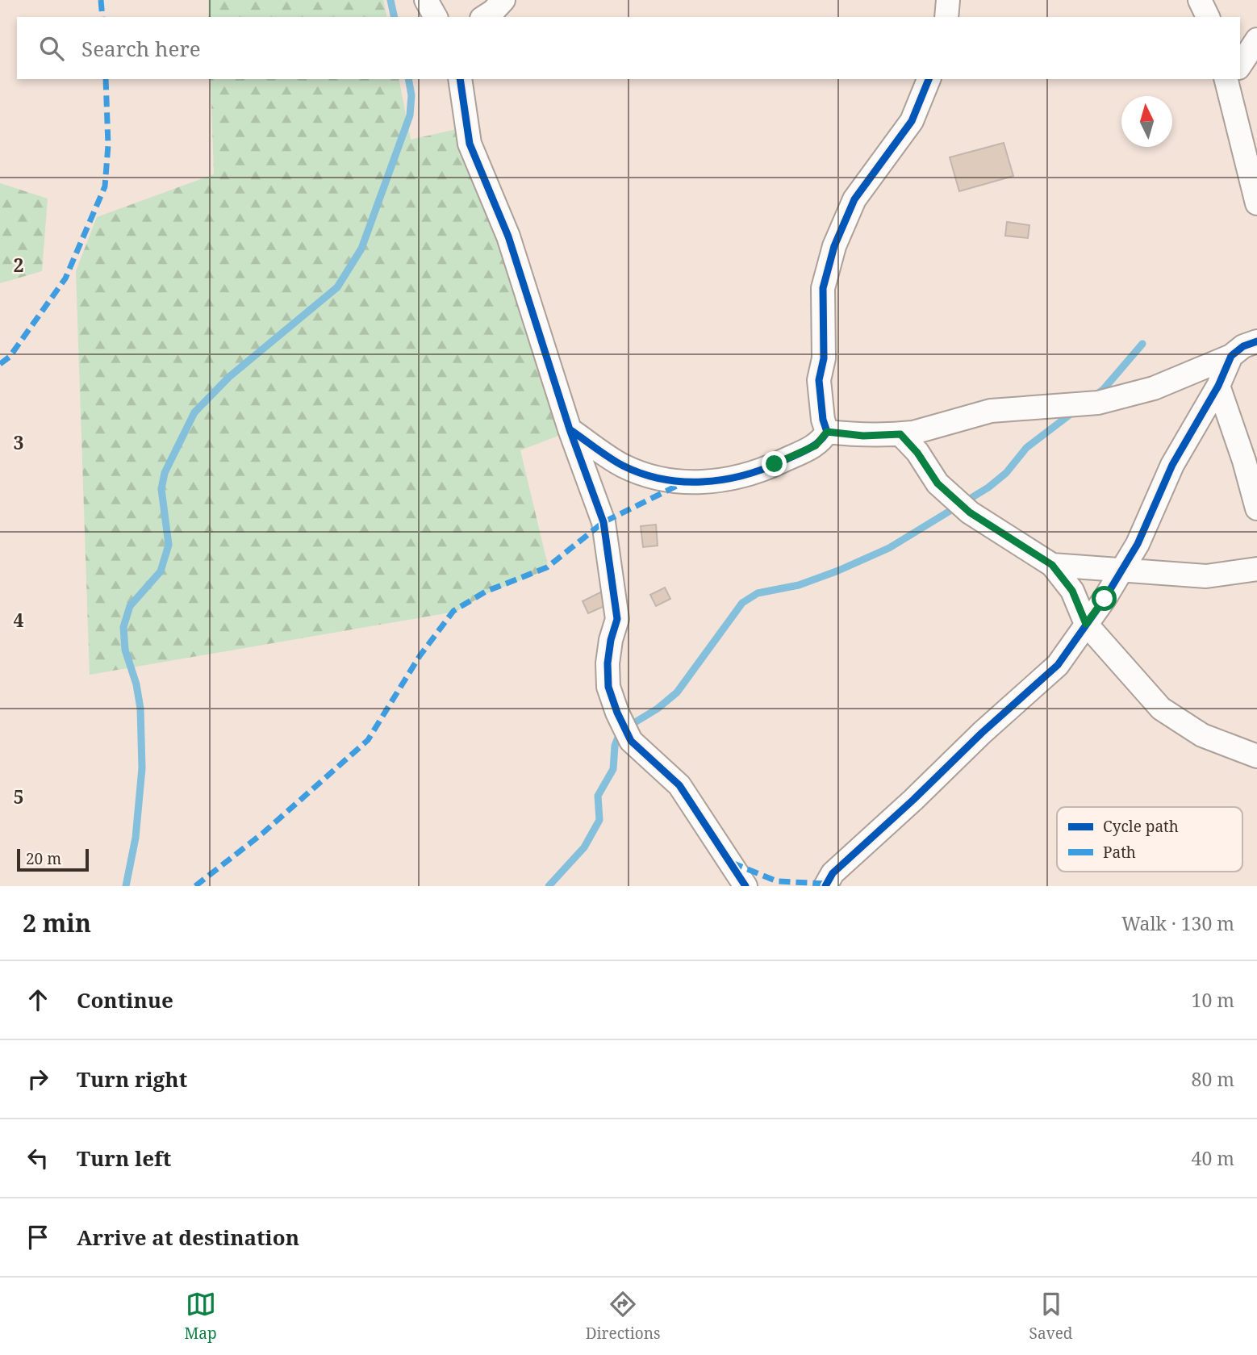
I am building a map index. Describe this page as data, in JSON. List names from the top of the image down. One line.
{"legend":["Cycle path","Path"],"scale_bar":"20 m","north":"top","page":{"search":"Search here","scale":"20 m","heading":["2 min","Walk · 130 m"],"list":[["Continue","10 m"],["Turn right","80 m"],["Turn left","40 m"],"Arrive at destination"],"nav":["Map","Directions","Saved"]},"grid":{"rows":["2","3","4","5"]}}
